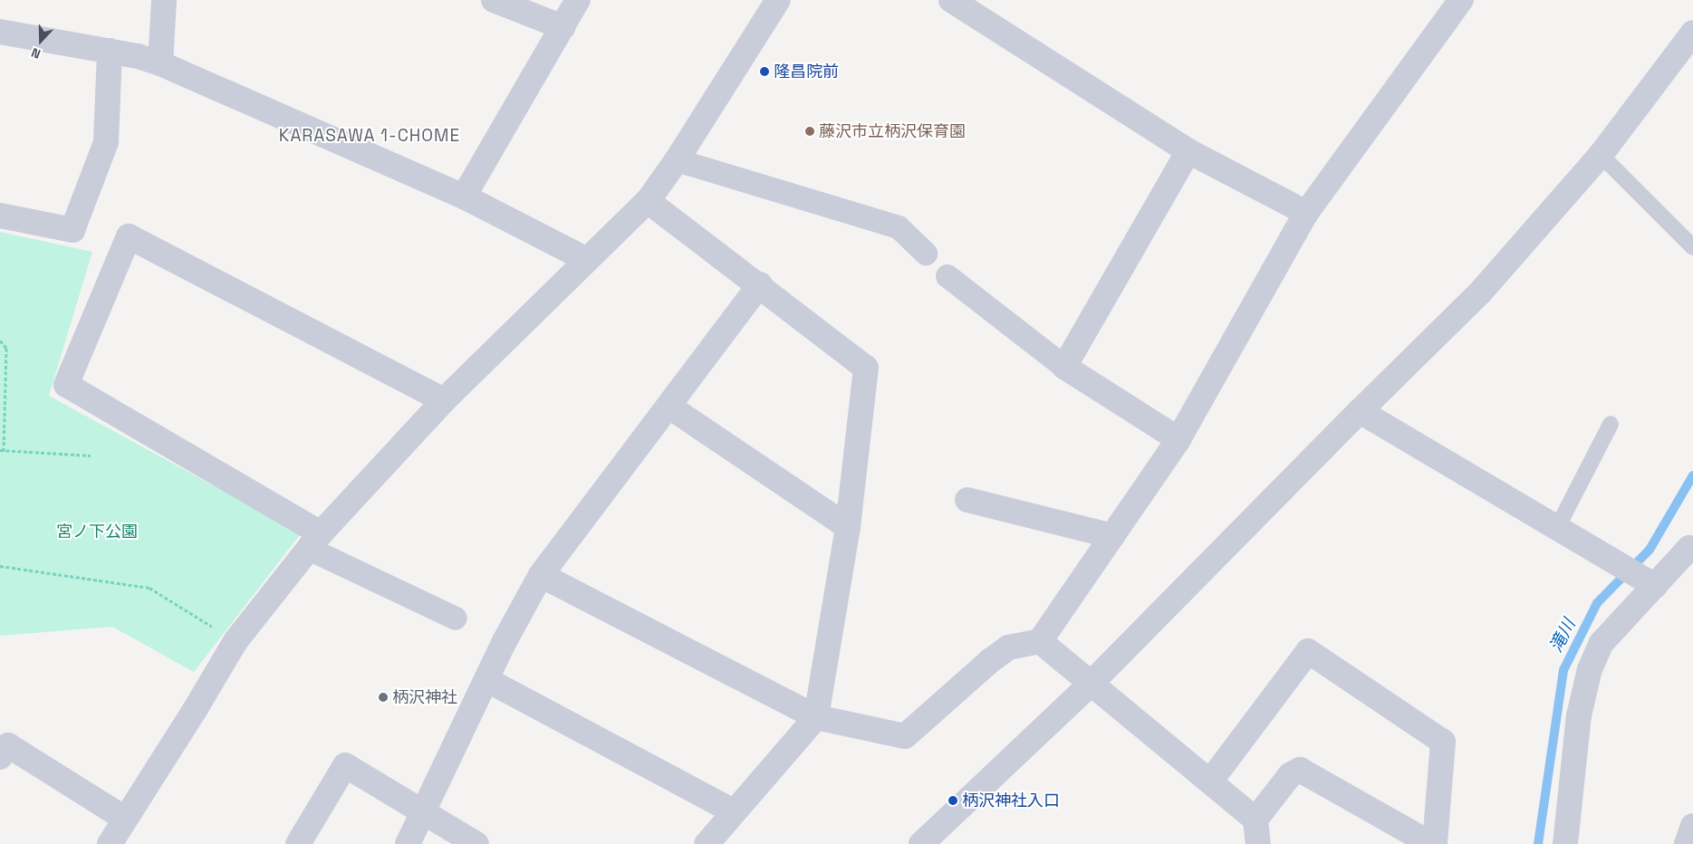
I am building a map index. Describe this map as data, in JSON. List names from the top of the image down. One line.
{"districts":["KARASAWA 1-CHOME"],"water":["滝川"],"parks":["宮ノ下公園"],"places":["隆昌院前","藤沢市立柄沢保育園","柄沢神社","柄沢神社入口"],"north":"bottom"}
